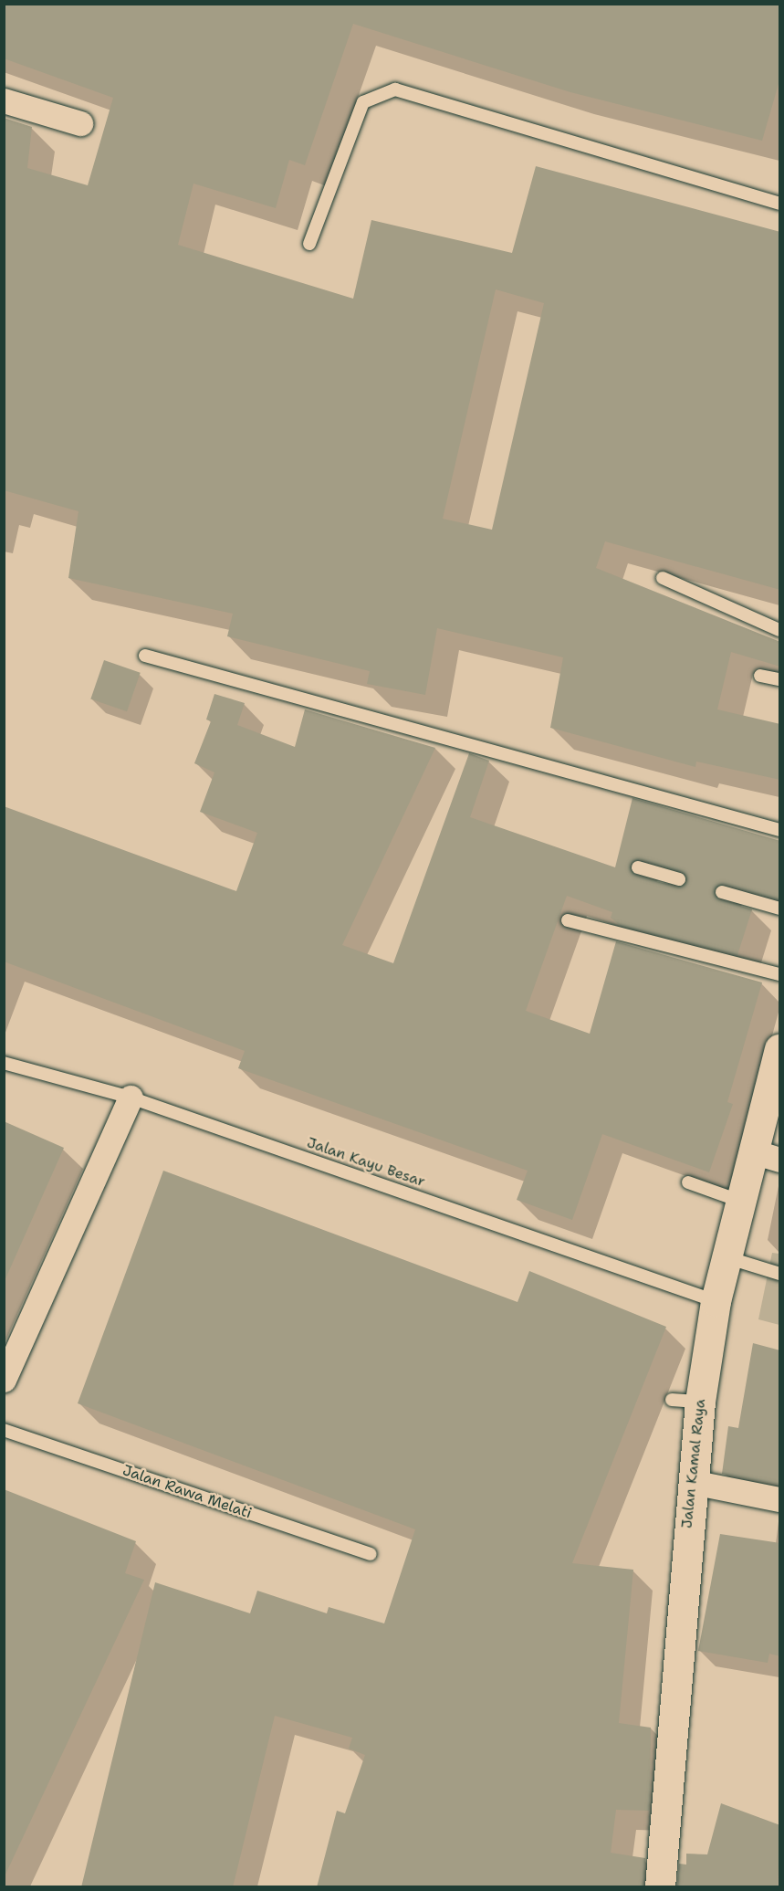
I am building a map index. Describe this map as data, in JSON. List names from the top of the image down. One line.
{"streets":{"main road":["Jalan Kamal Raya"],"lane":["Jalan Kayu Besar","Jalan Rawa Melati"]},"crossings":[["Jalan Kayu Besar","Jalan Kamal Raya"]]}
